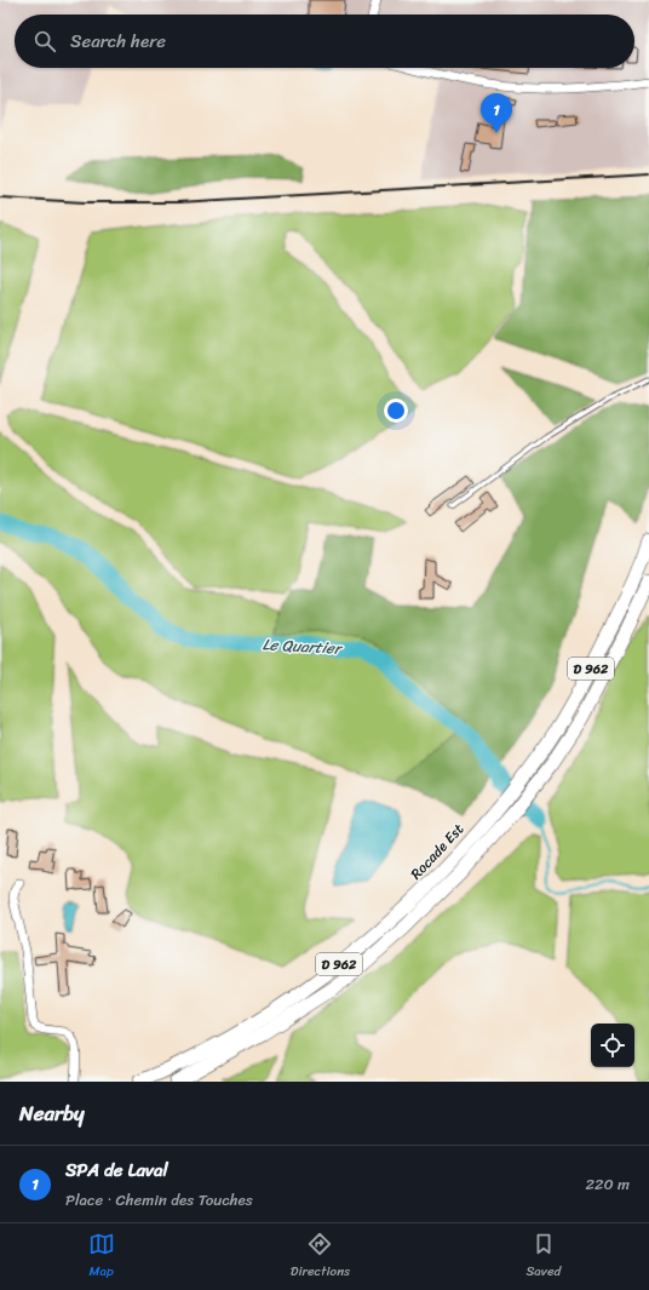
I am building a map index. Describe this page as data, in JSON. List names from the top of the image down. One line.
{"streets":{"main road":["D 962","Rocade Est"]},"water":["Le Quartier"],"page":{"search":"Search here","pins":"1","heading":"Nearby","list":[{"mark":"1","name":"SPA de Laval","note":"Place · Chemin des Touches","value":"220 m"}],"nav":["Map","Directions","Saved"]}}
